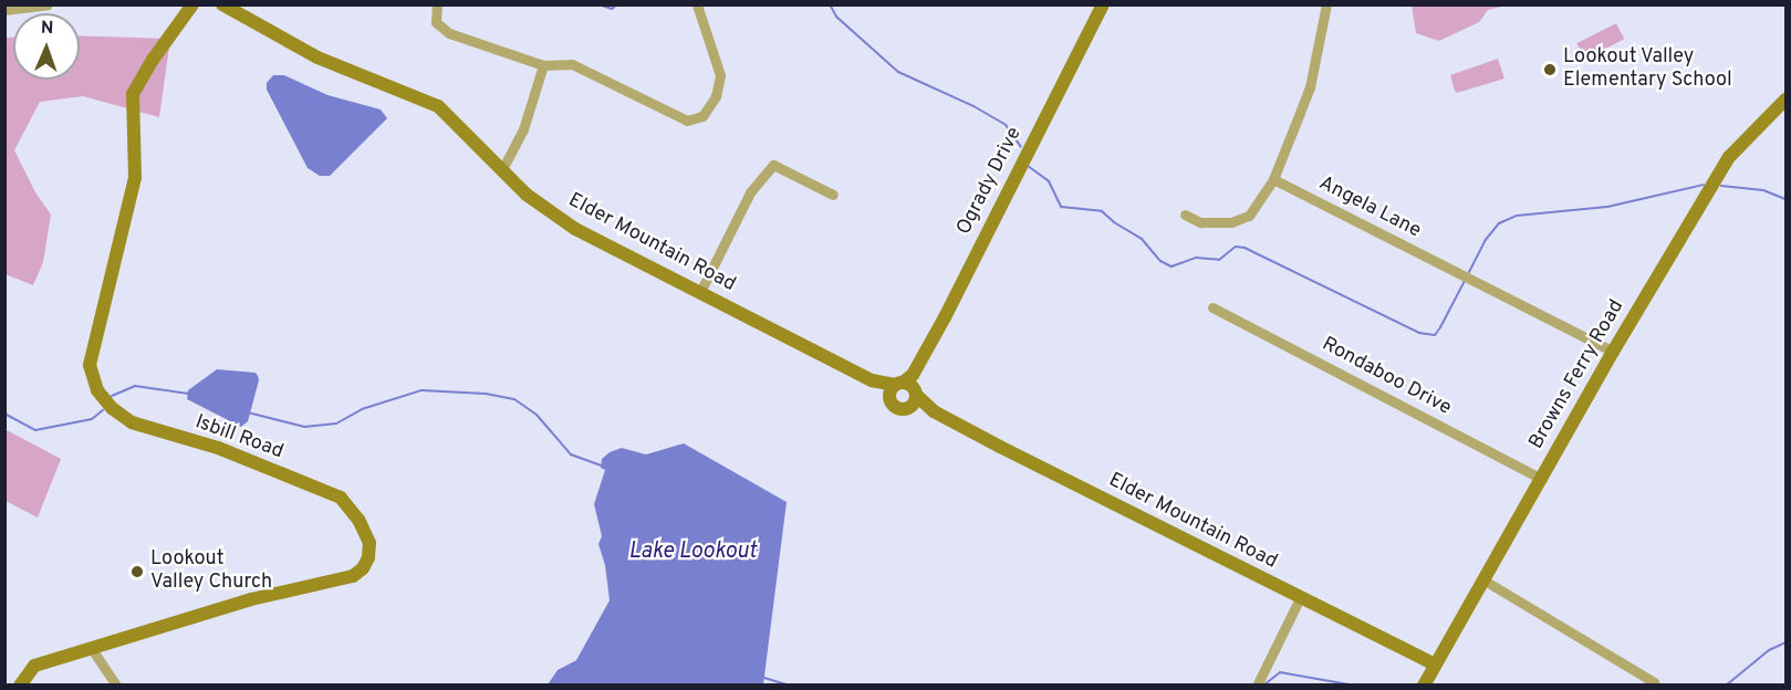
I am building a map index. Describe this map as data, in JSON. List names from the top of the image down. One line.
{"streets":{"street":["Ogrady Drive","Angela Lane","Elder Mountain Road","Browns Ferry Road","Rondaboo Drive","Isbill Road"]},"crossings":[["Ogrady Drive","Elder Mountain Road"],["Angela Lane","Browns Ferry Road"],["Elder Mountain Road","Browns Ferry Road"],["Browns Ferry Road","Rondaboo Drive"]],"water":["Lake Lookout"],"places":["Lookout Valley Elementary School","Lookout Valley Church"],"north":"top"}
